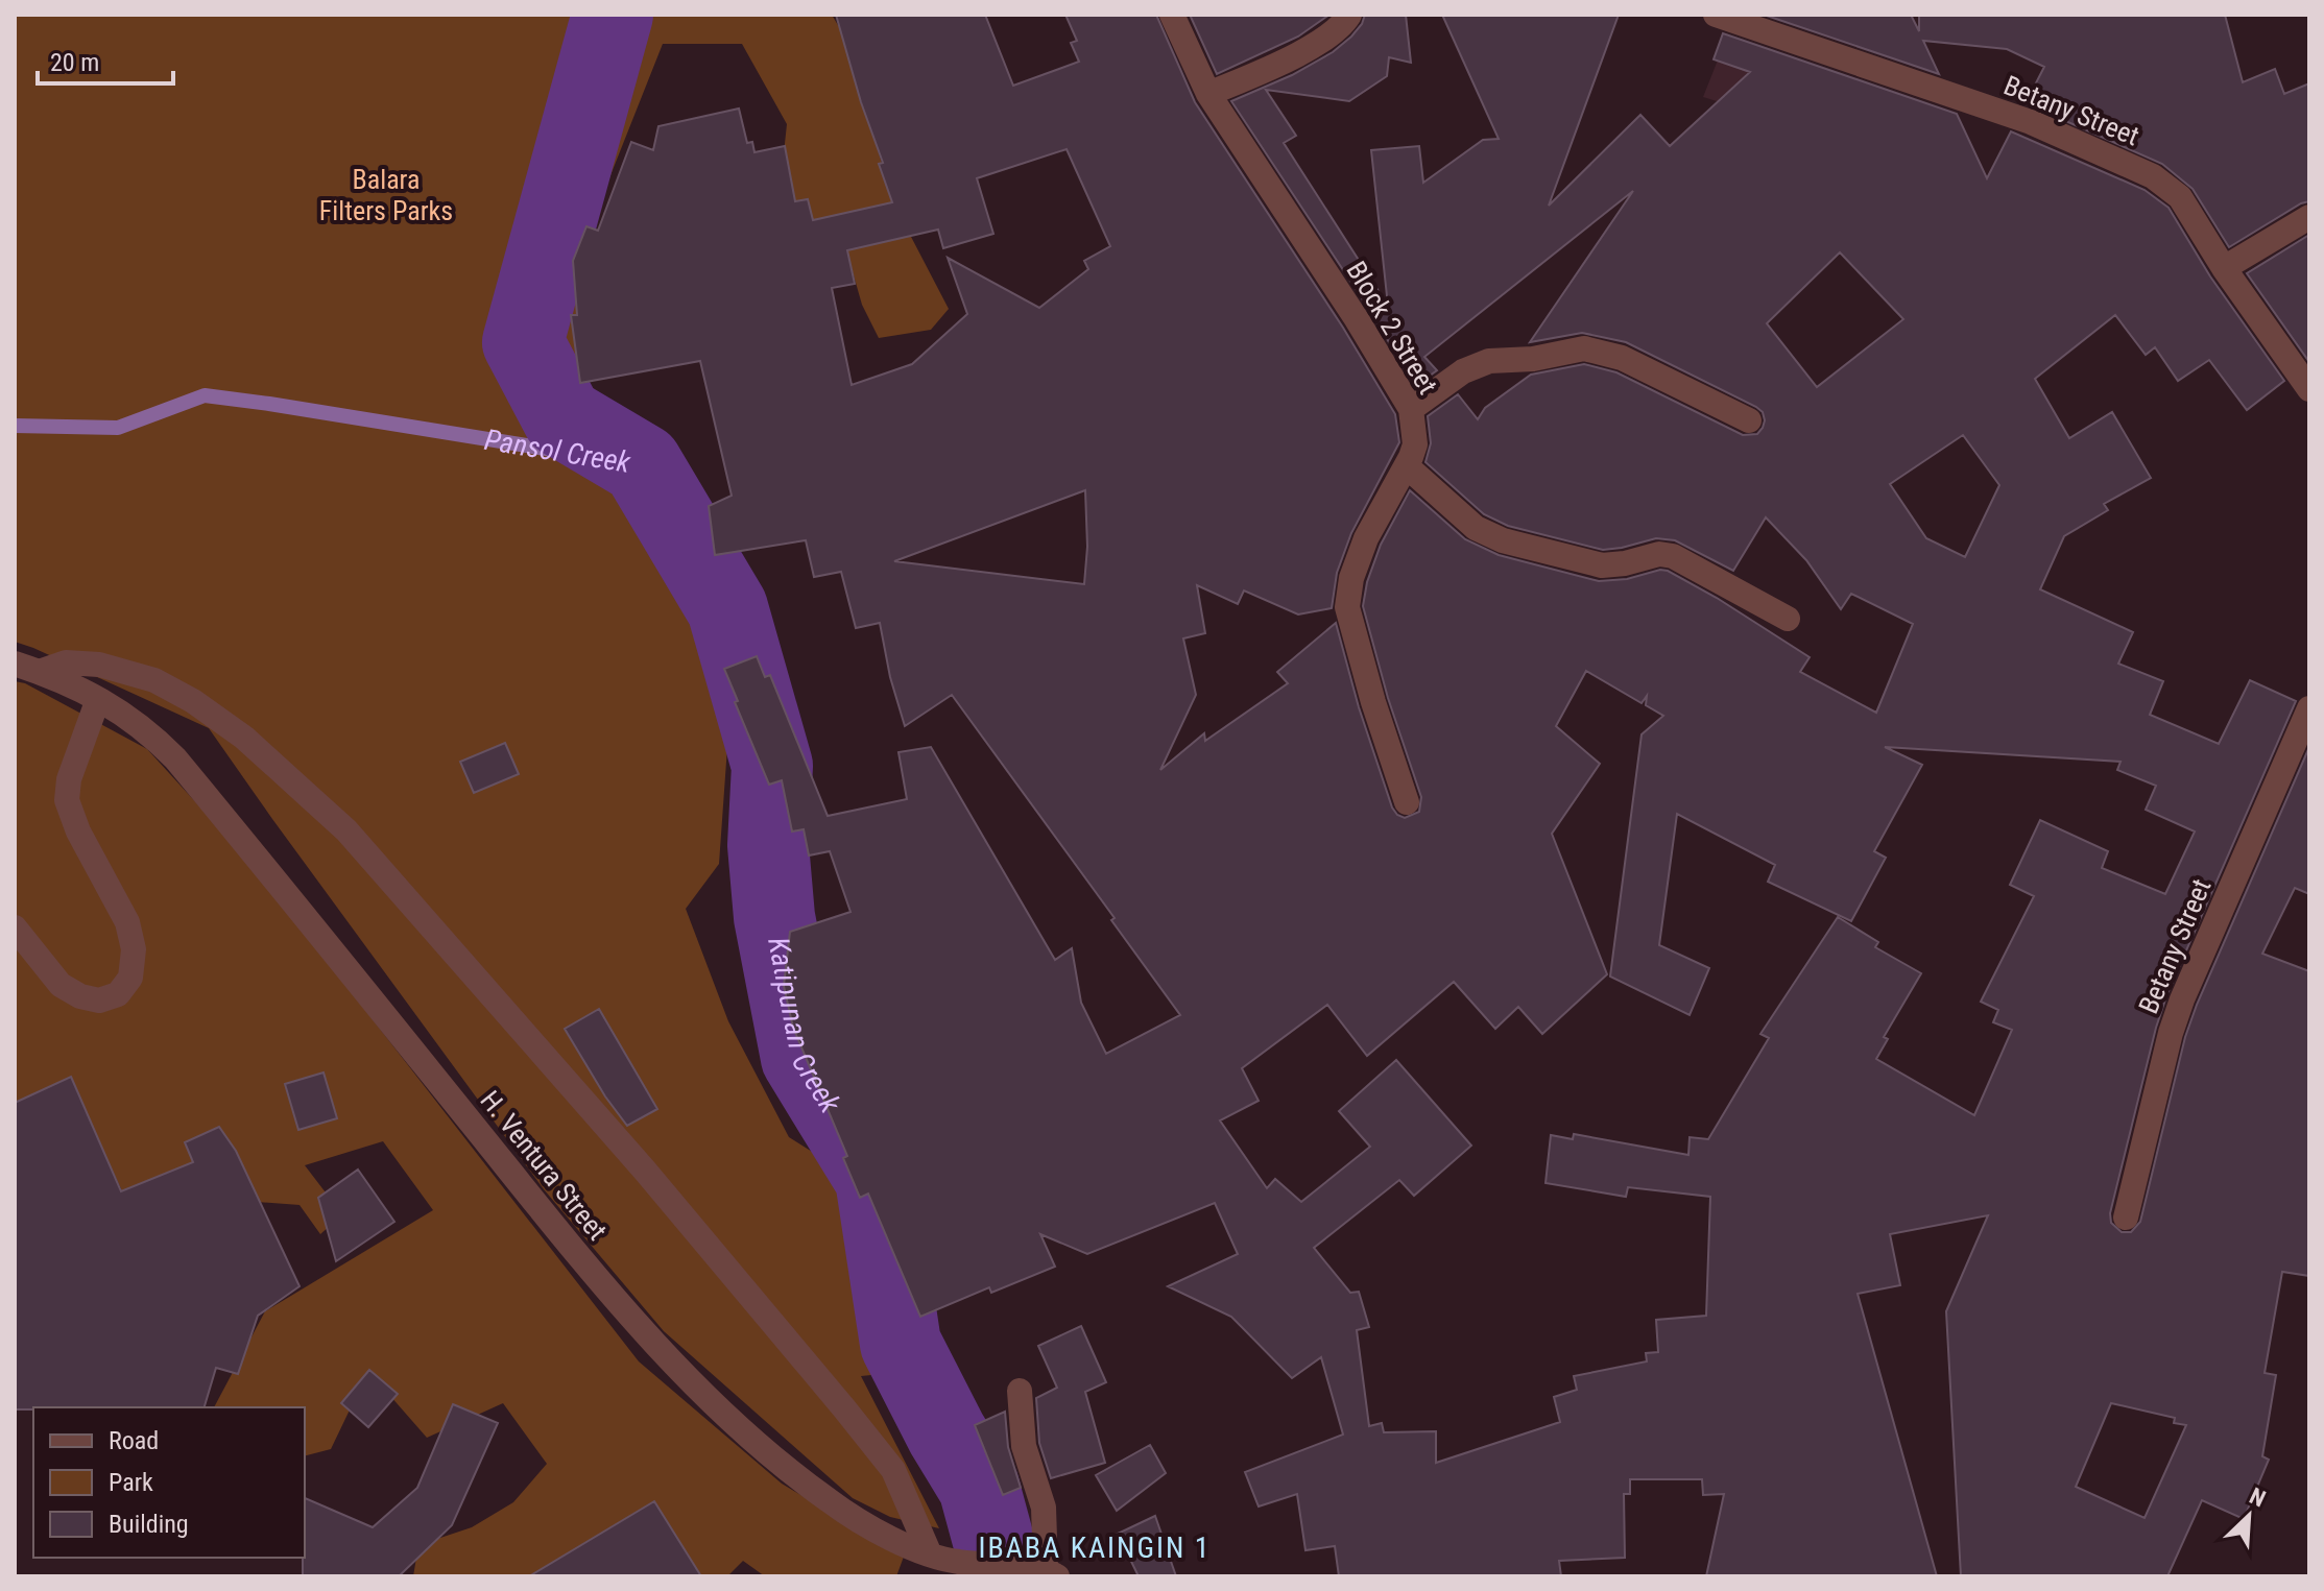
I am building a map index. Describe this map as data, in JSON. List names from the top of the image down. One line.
{"streets":{"street":["Betany Street","Block 2 Street","H. Ventura Street"]},"districts":["IBABA KAINGIN 1"],"water":["Pansol Creek","Katipunan Creek"],"parks":["Balara Filters Parks"],"legend":["Road","Park","Building"],"scale_bar":"20 m","north":"top right"}
